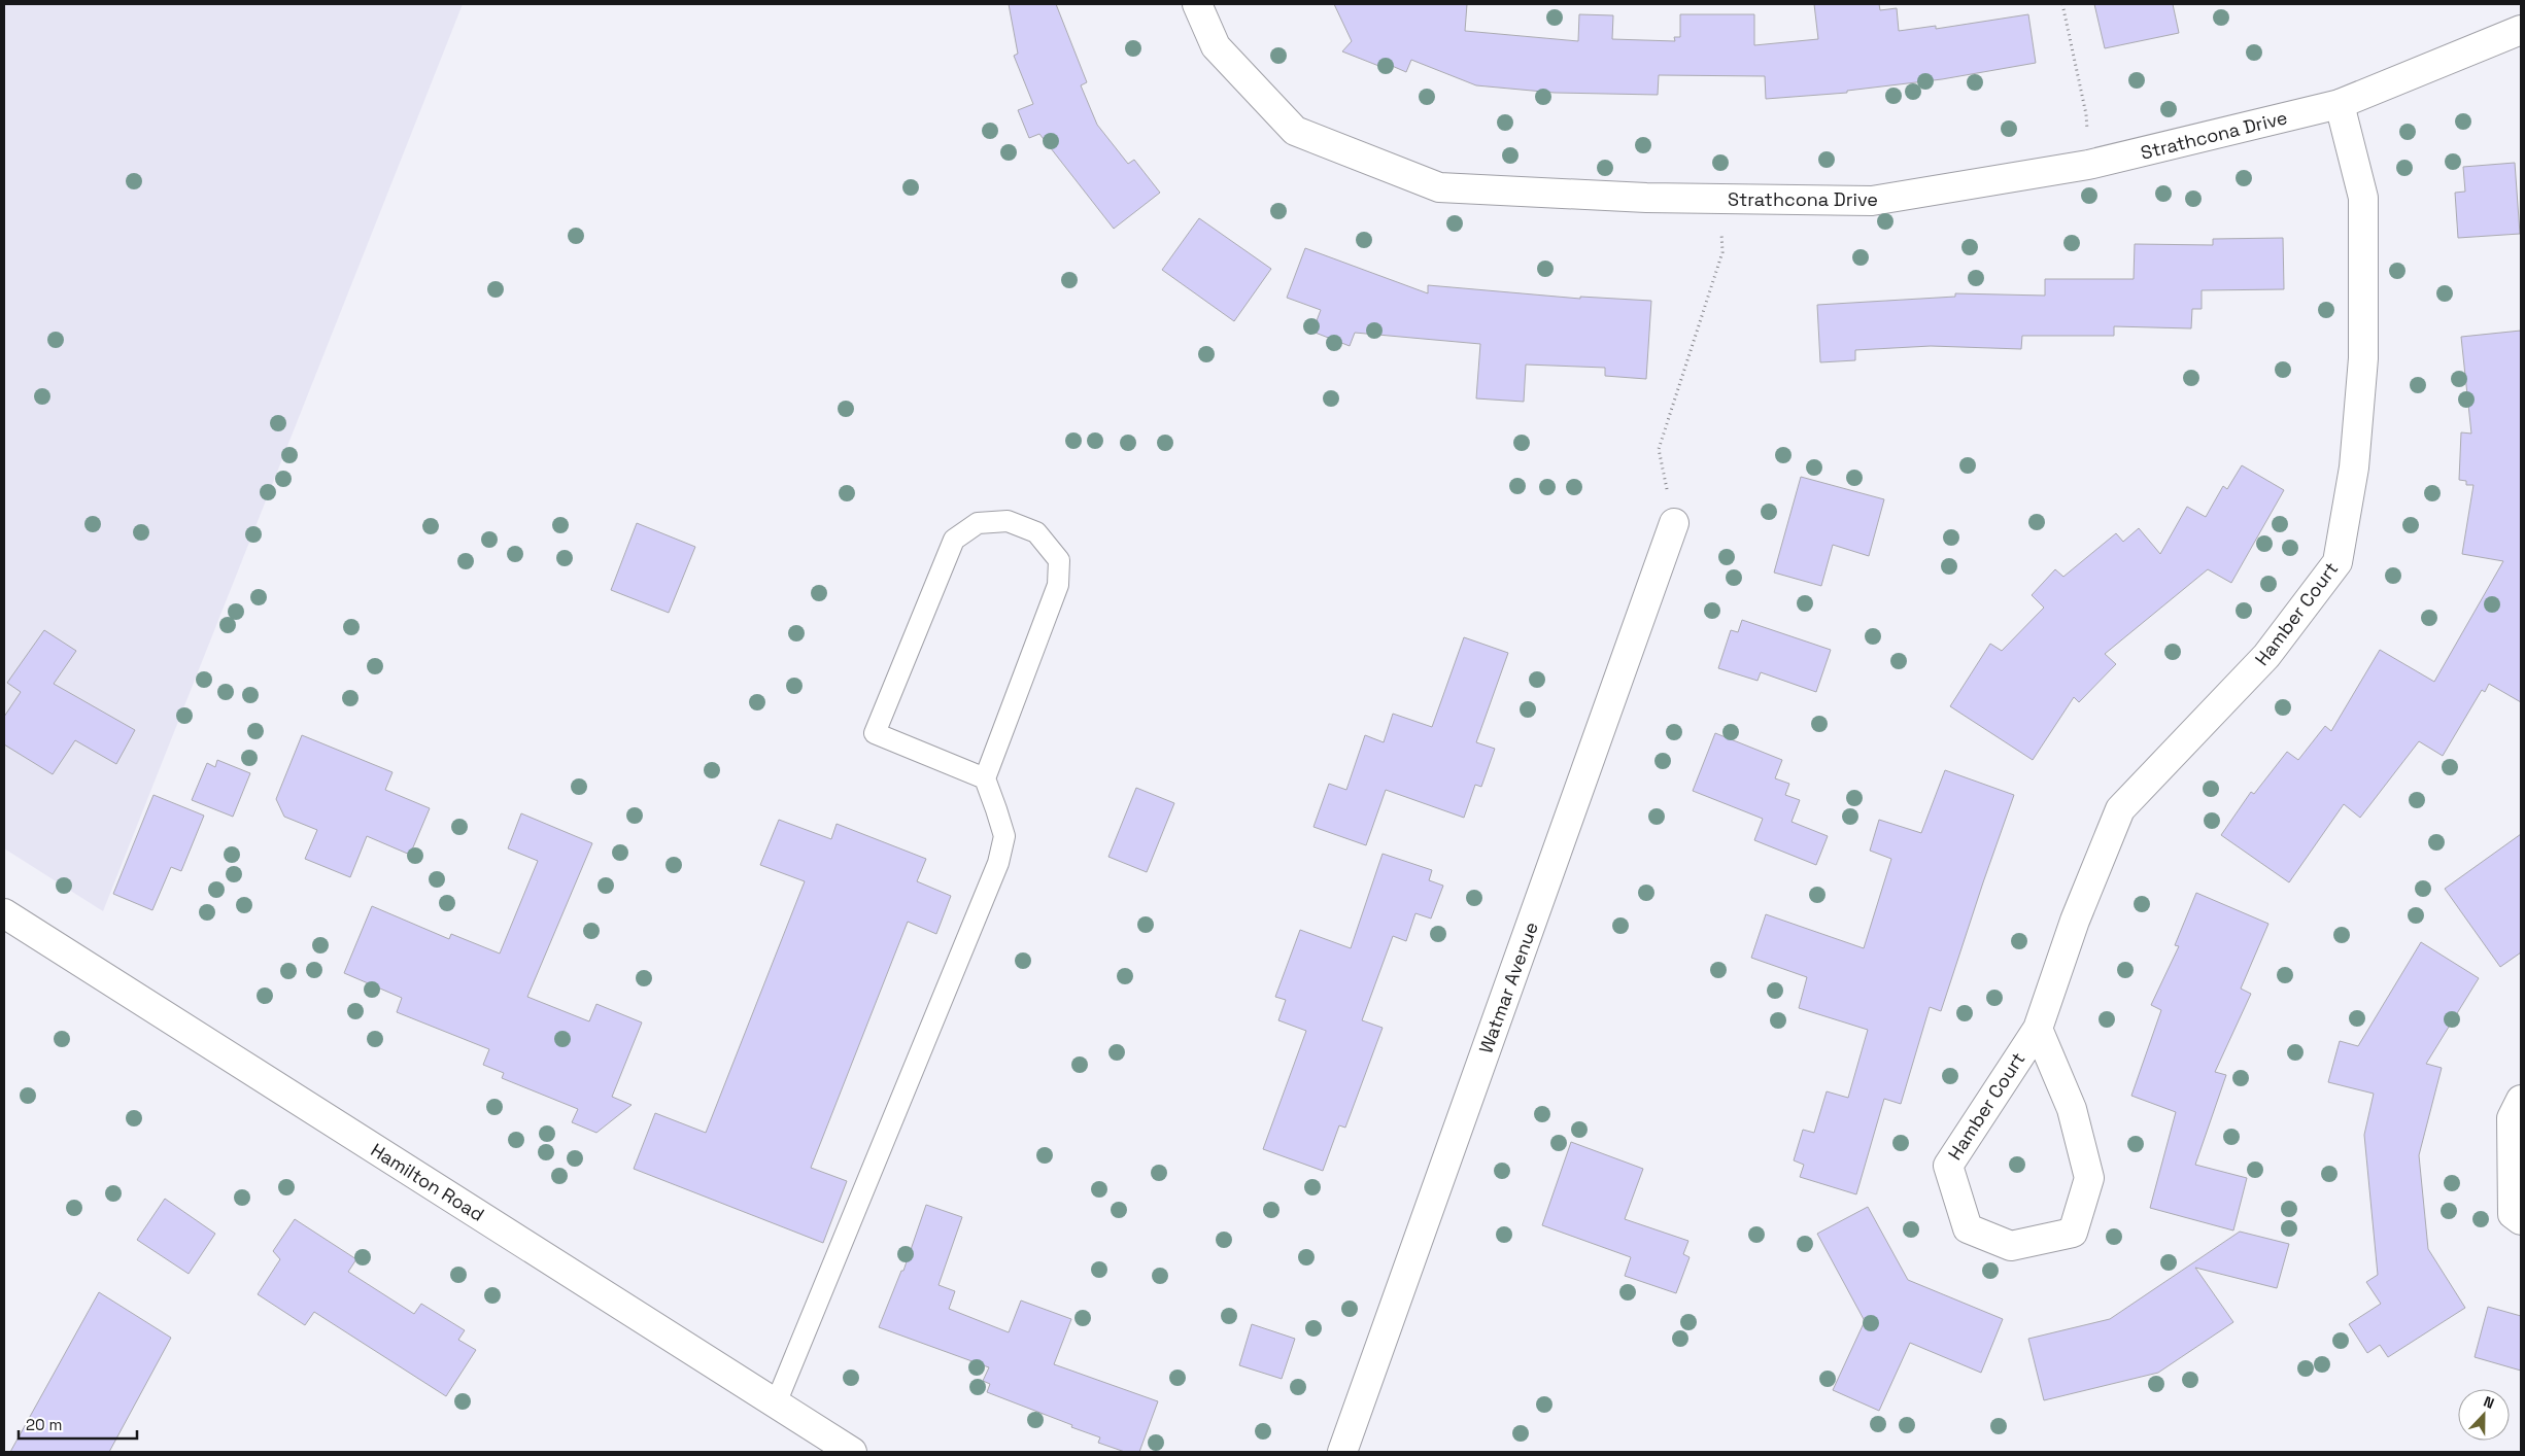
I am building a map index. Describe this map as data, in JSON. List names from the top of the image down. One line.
{"streets":{"street":["Strathcona Drive","Hamber Court","Watmar Avenue","Hamilton Road"]},"crossings":[["Strathcona Drive","Hamber Court"]],"scale_bar":"20 m","north":"top"}
